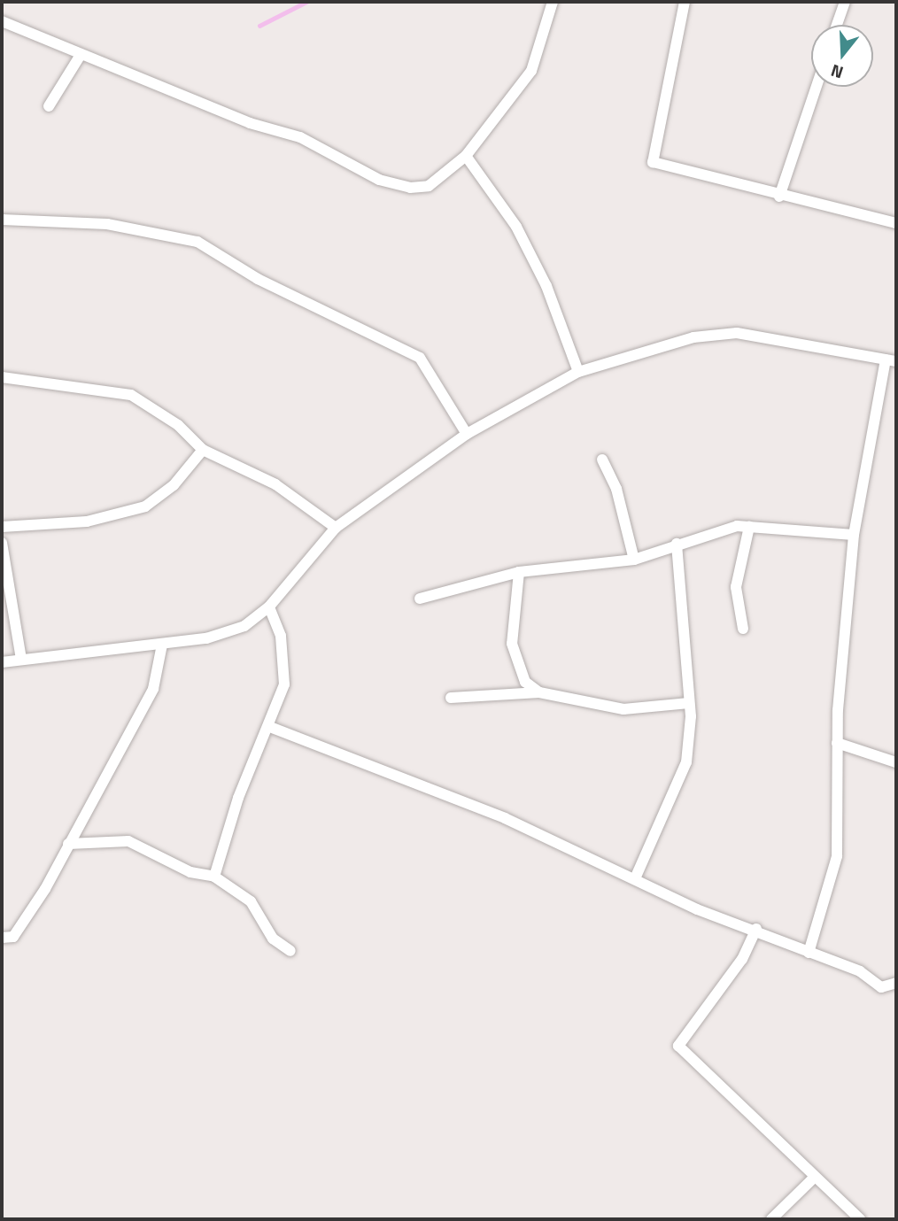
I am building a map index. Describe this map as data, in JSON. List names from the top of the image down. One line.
{"north":"bottom"}
